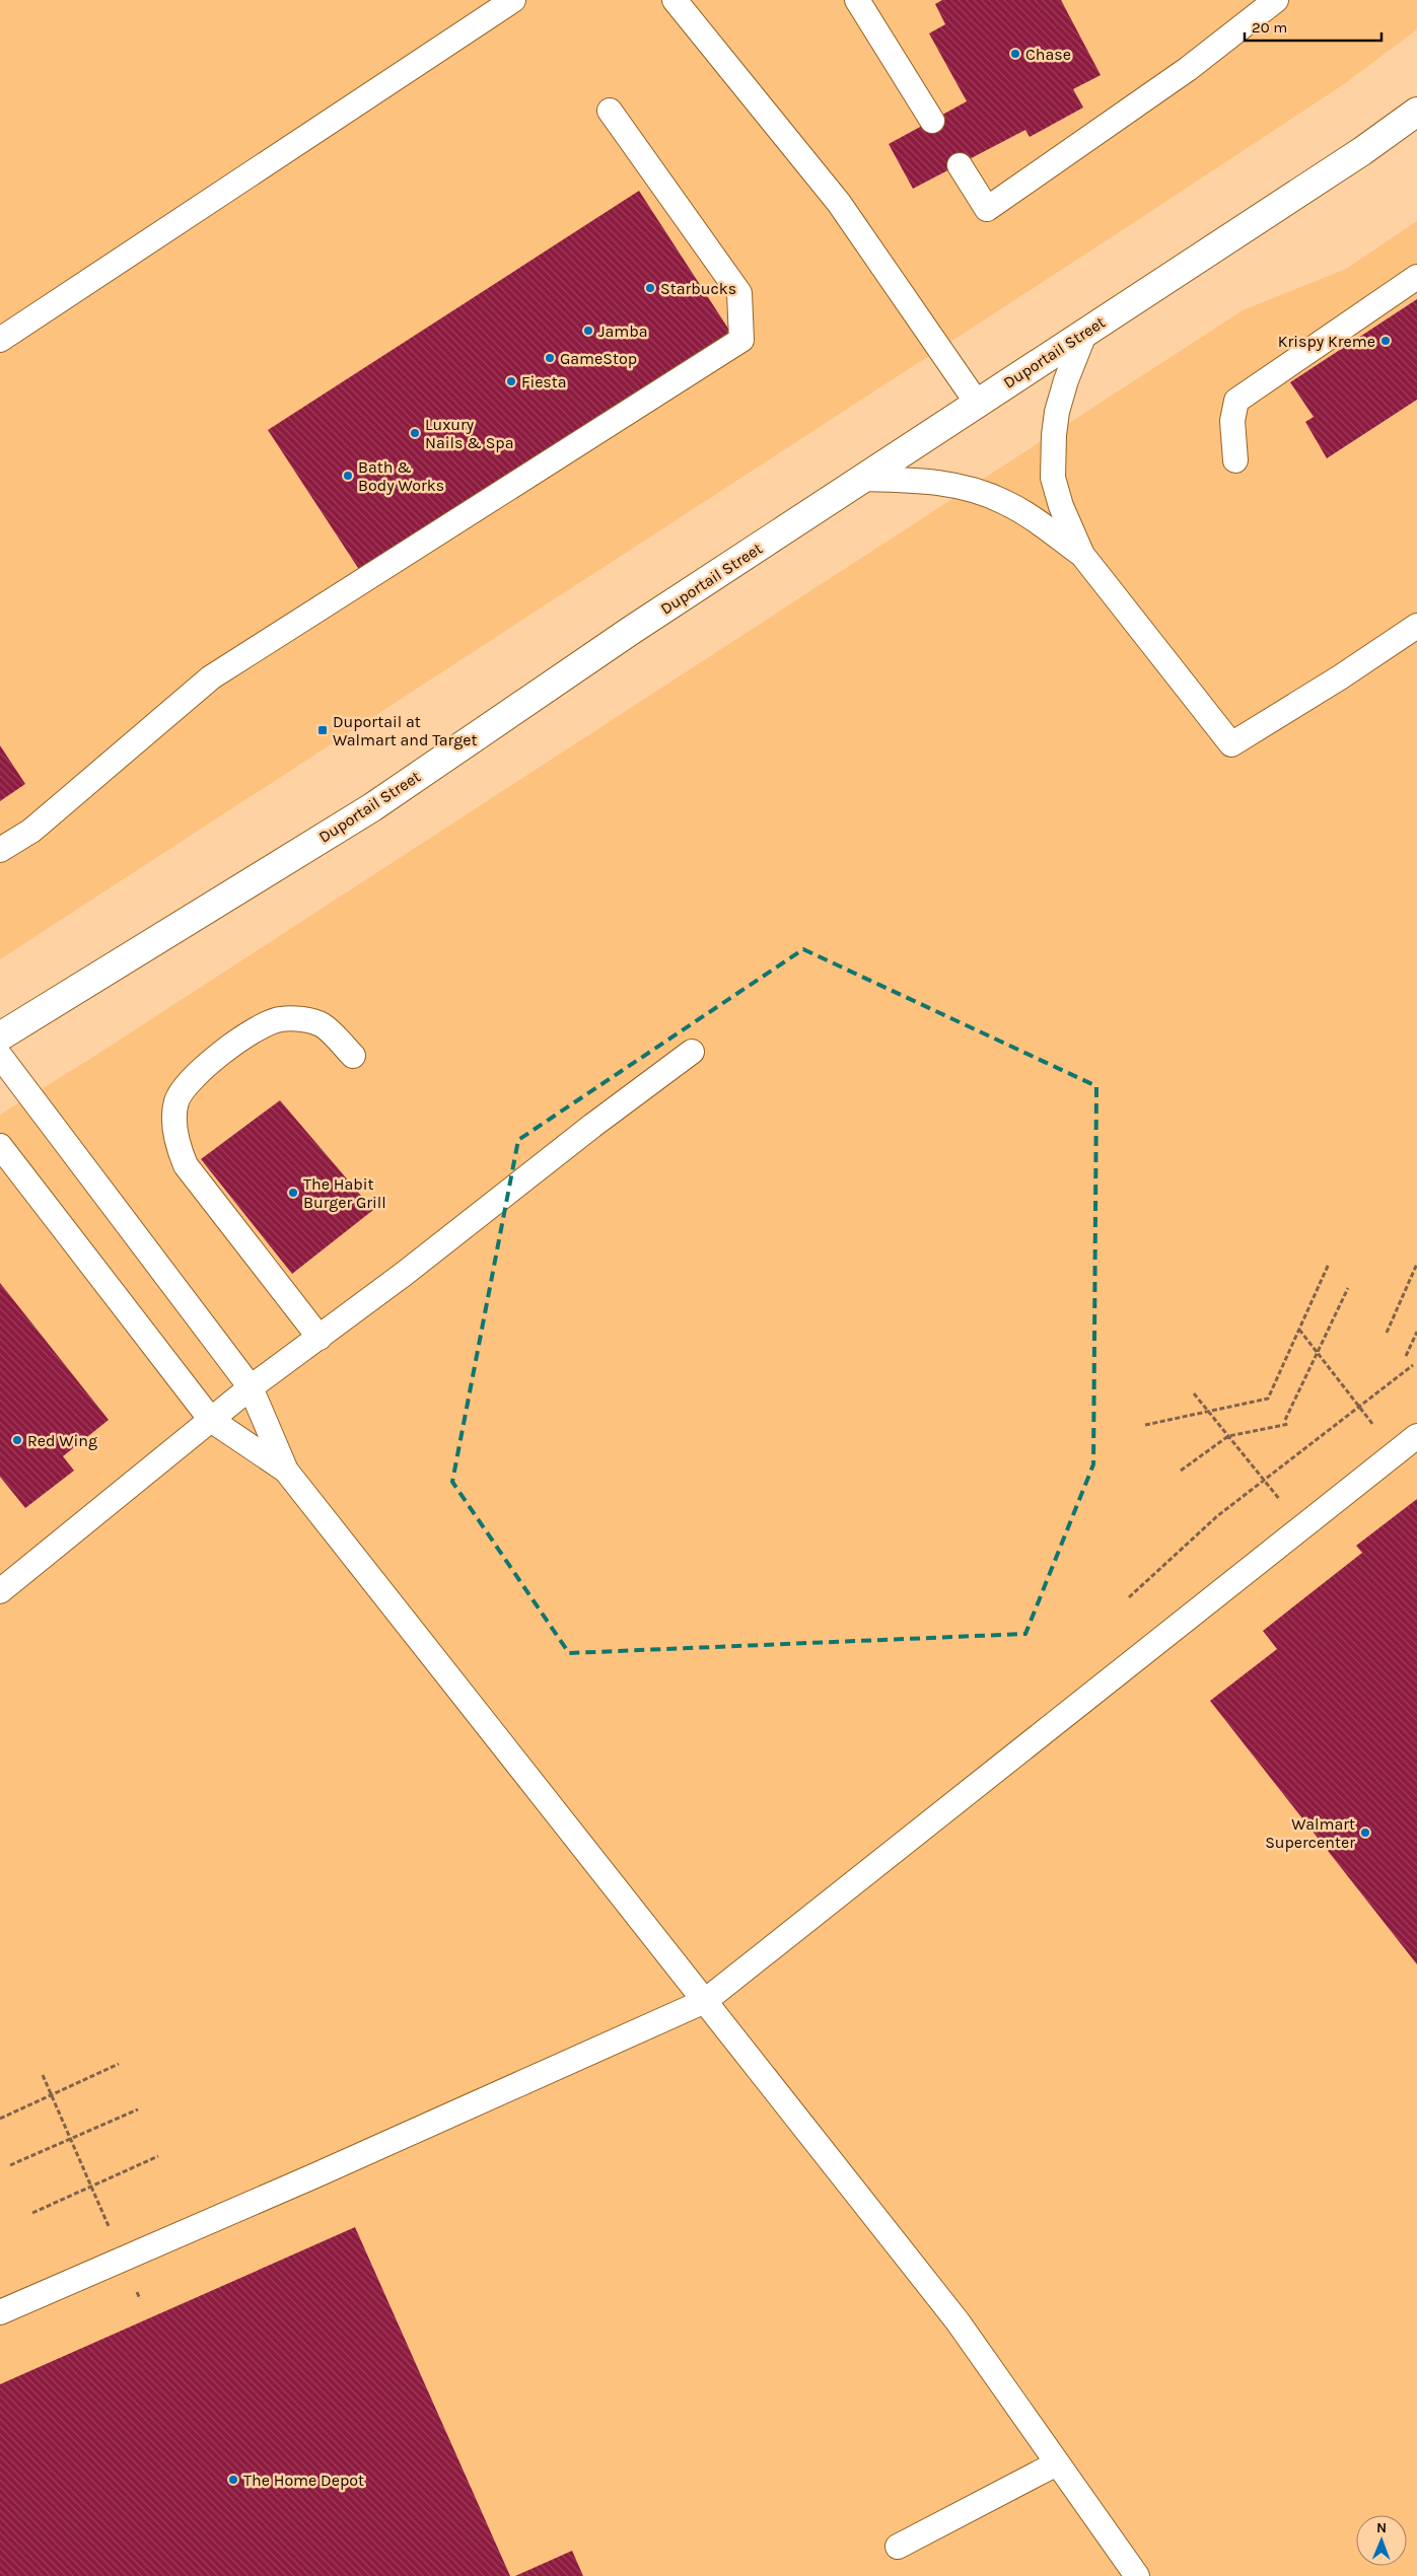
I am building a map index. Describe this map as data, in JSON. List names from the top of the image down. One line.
{"streets":{"main road":["Duportail Street"]},"places":{"other":["Chase","Starbucks","Jamba","Krispy Kreme","GameStop","Fiesta","Luxury Nails & Spa","Bath & Body Works","The Habit Burger Grill","Red Wing","Walmart Supercenter","The Home Depot"],"transit":["Duportail at Walmart and Target"]},"scale_bar":"20 m","north":"top"}
